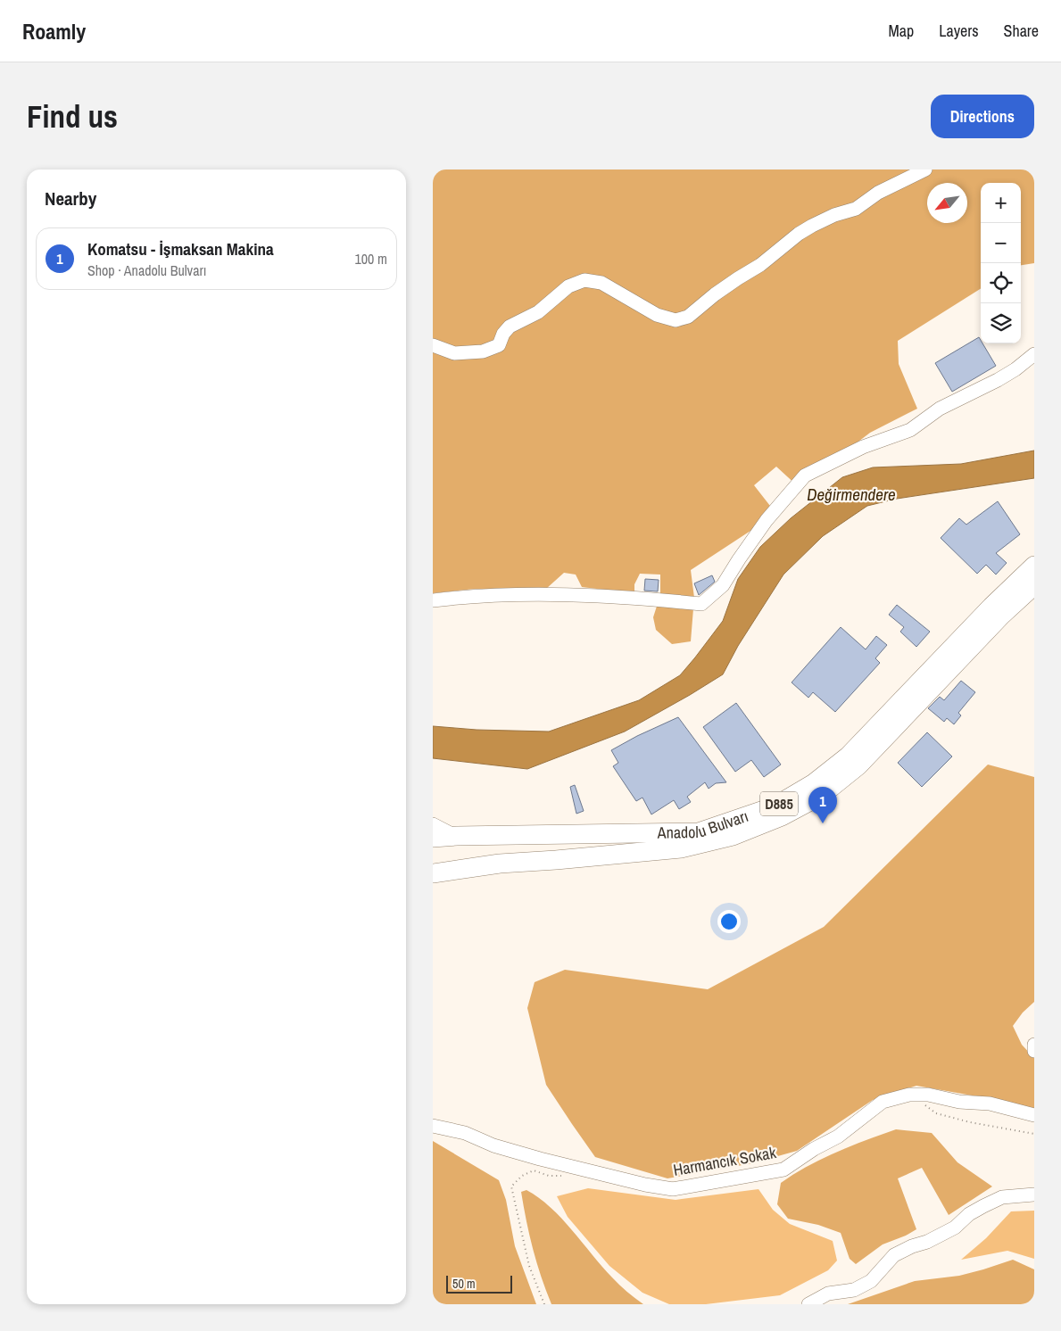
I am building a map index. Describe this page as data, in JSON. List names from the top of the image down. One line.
{"streets":{"highway":["D885","Anadolu Bulvarı"],"street":["Harmancık Sokak"]},"water":["Değirmendere"],"scale_bar":"50 m","north":"bottom left","page":{"header":"Roamly","nav":["Map","Layers","Share"],"buttons":"Directions","title":"Find us","heading":"Nearby","map_buttons":["+","−"],"list":[{"mark":"1","name":"Komatsu - İşmaksan Makina","note":"Shop · Anadolu Bulvarı","value":"100 m"}],"pins":"1","scale":"50 m"}}
